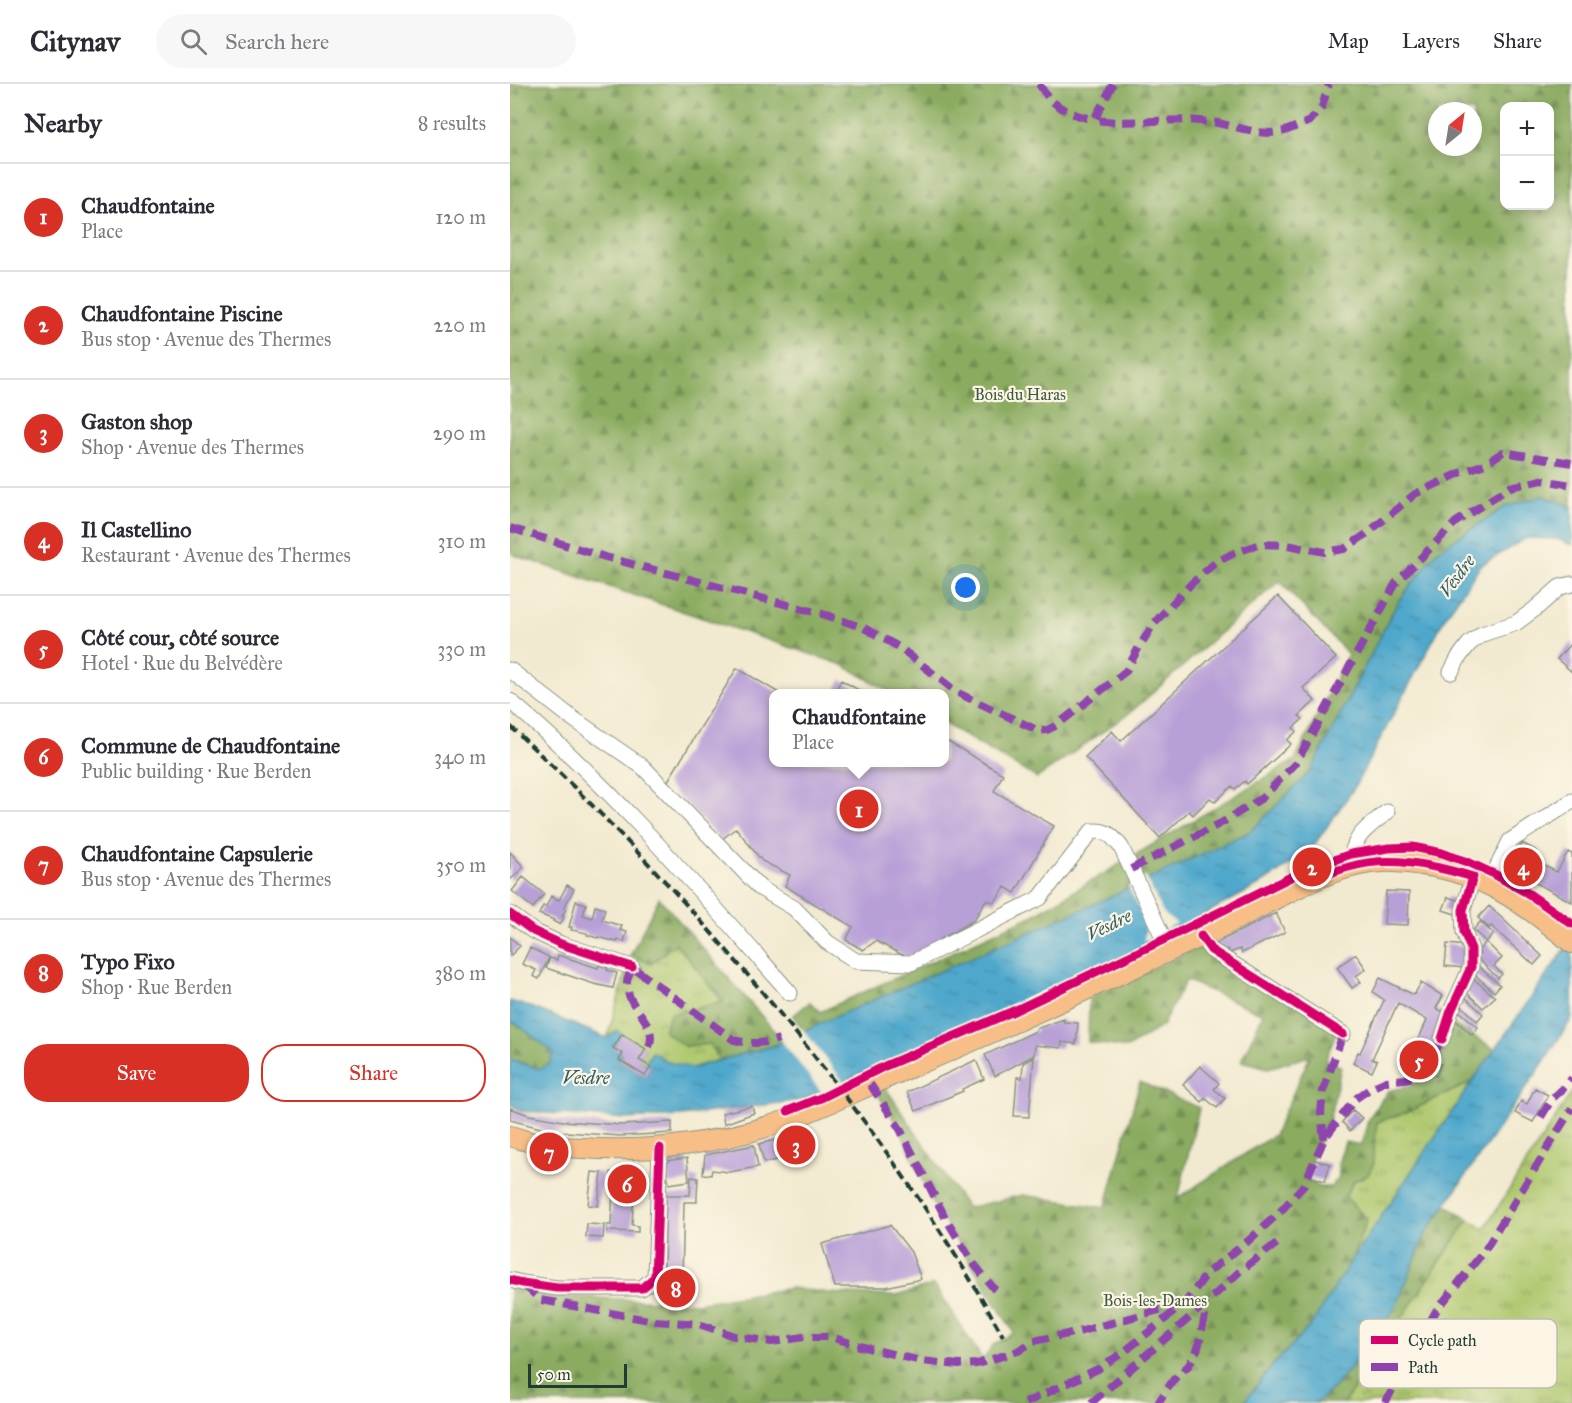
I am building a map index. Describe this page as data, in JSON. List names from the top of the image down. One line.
{"water":["Vesdre"],"parks":["Bois du Haras","Bois-les-Dames"],"legend":["Cycle path","Path"],"scale_bar":"50 m","north":"top right","page":{"header":"Citynav","search":"Search here","nav":["Map","Layers","Share"],"heading":["Nearby","8 results"],"map_buttons":["+","−"],"list":[{"mark":"1","name":"Chaudfontaine","note":"Place","value":"120 m"},{"mark":"2","name":"Chaudfontaine Piscine","note":"Bus stop · Avenue des Thermes","value":"220 m"},{"mark":"3","name":"Gaston shop","note":"Shop · Avenue des Thermes","value":"290 m"},{"mark":"4","name":"Il Castellino","note":"Restaurant · Avenue des Thermes","value":"310 m"},{"mark":"5","name":"Côté cour, côté source","note":"Hotel · Rue du Belvédère","value":"330 m"},{"mark":"6","name":"Commune de Chaudfontaine","note":"Public building · Rue Berden","value":"340 m"},{"mark":"7","name":"Chaudfontaine Capsulerie","note":"Bus stop · Avenue des Thermes","value":"350 m"},{"mark":"8","name":"Typo Fixo","note":"Shop · Rue Berden","value":"380 m"}],"popup":["Chaudfontaine","Place"],"pins":["1","2","4","5","3","7","6","8"],"buttons":["Save","Share"],"scale":"50 m"}}
